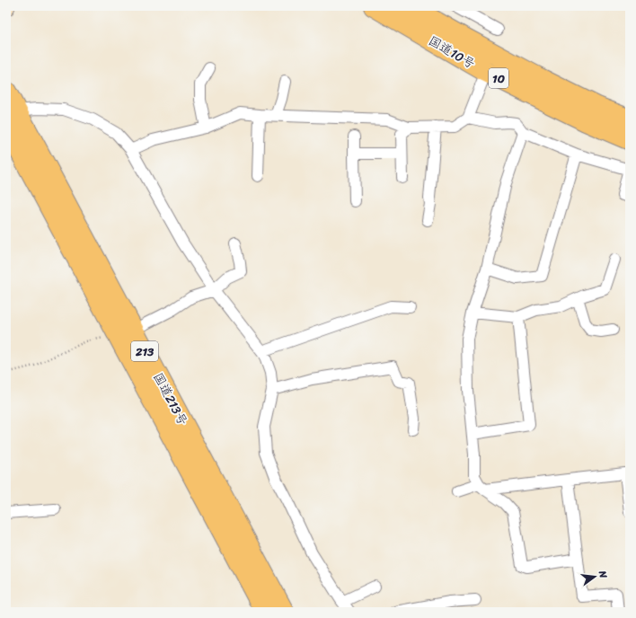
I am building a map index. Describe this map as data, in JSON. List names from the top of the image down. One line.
{"streets":{"highway":["国道10号","10","213","国道213号"]},"north":"right"}
